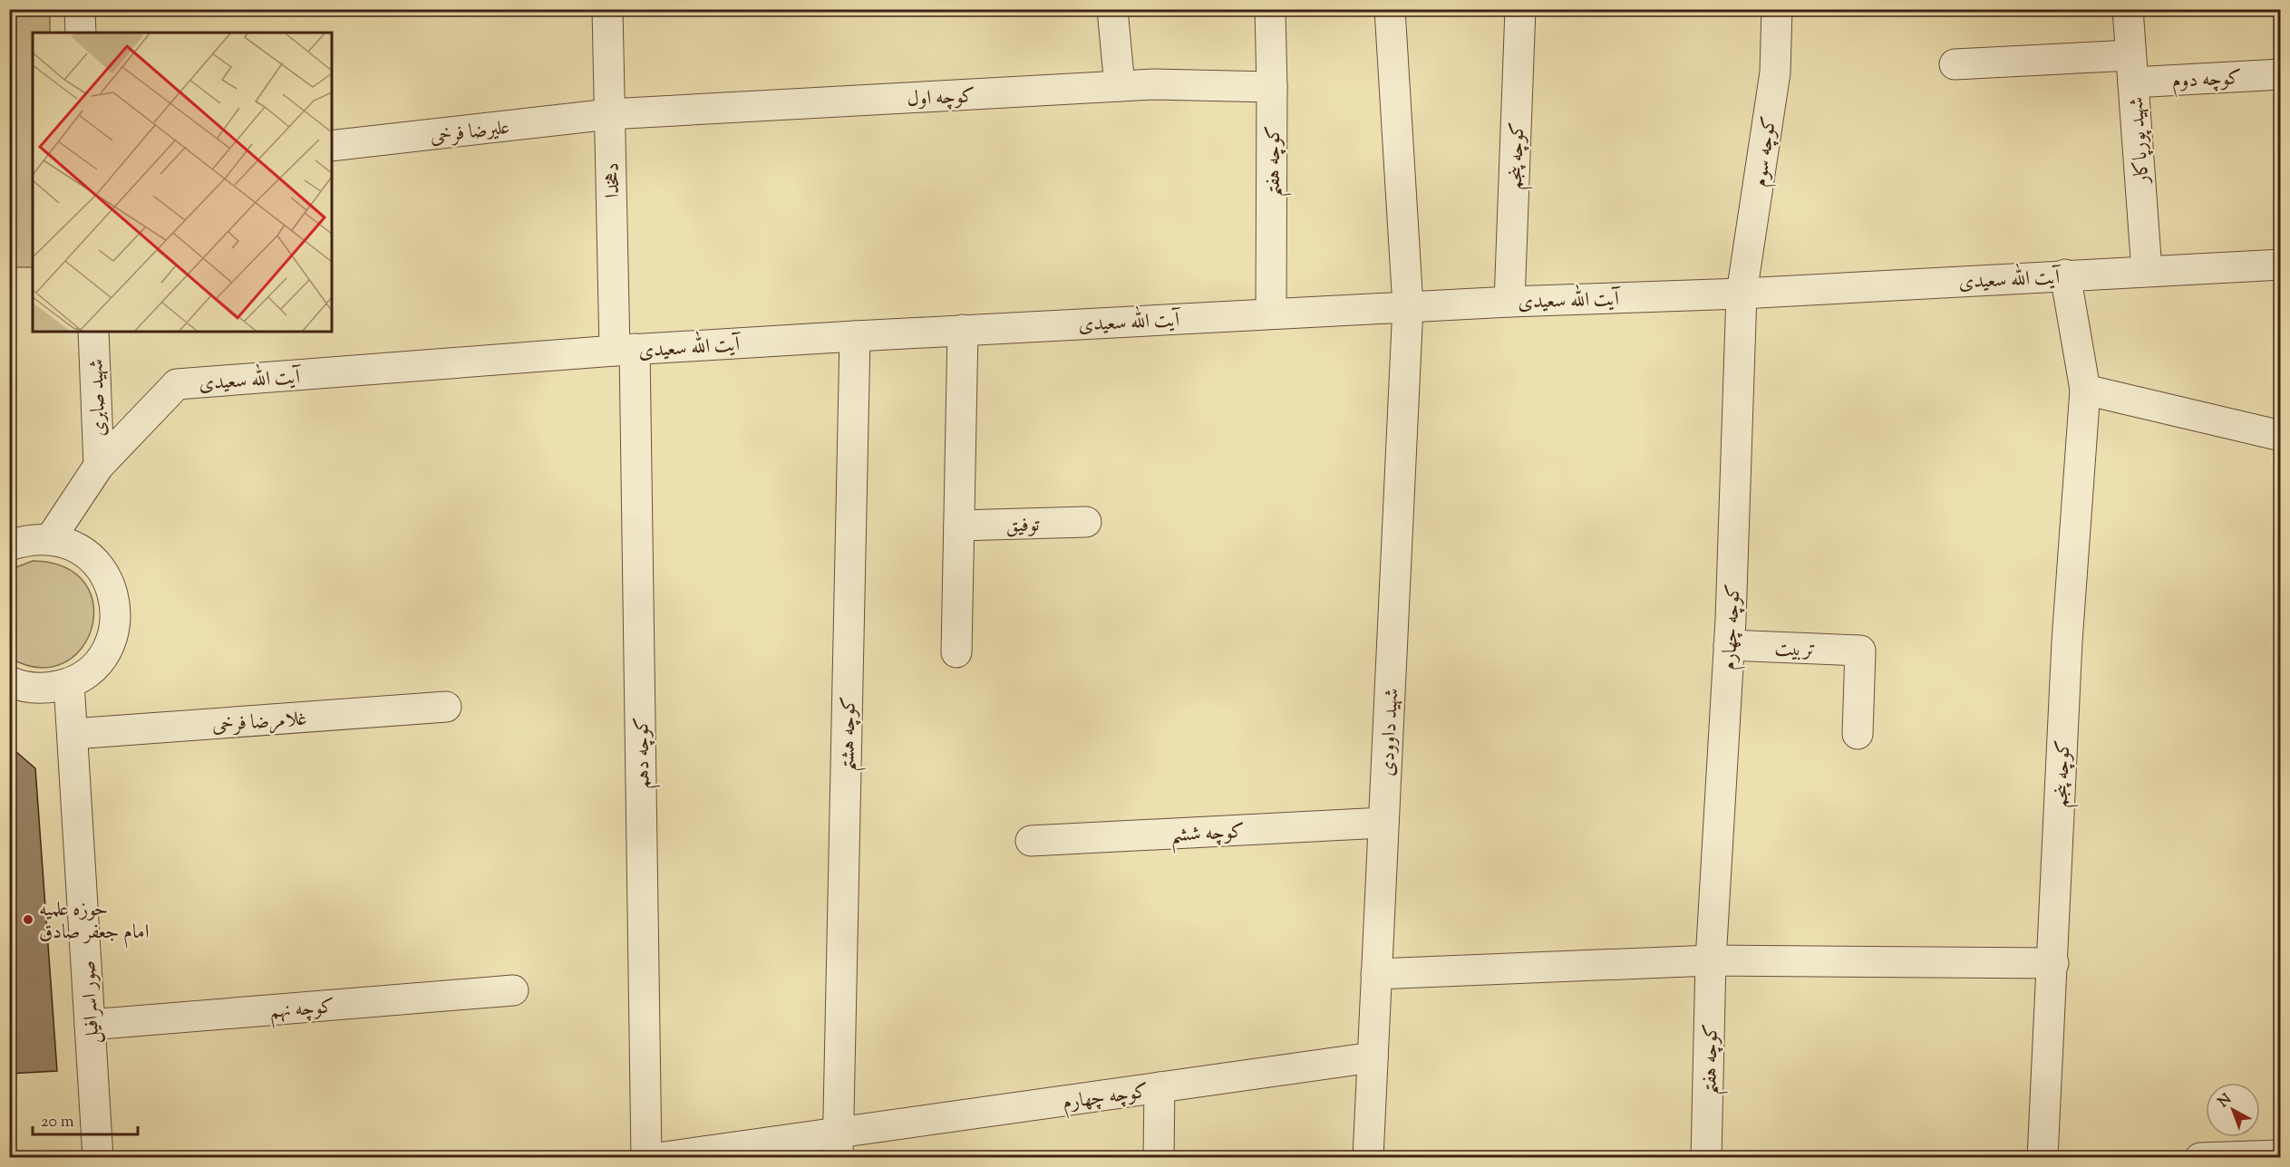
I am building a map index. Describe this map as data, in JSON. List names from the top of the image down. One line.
{"streets":{"street":["کوچه دوم","کوچه اول","علیرضا فرخی","شهید پورپاکار","کوچه سوم","کوچه پنجم","کوچه هفتم","دهخدا","آیت الله سعیدی","شهید صابری","توفیق","کوچه چهارم","تربیت","غلامرضا فرخی","شهید داوودی","کوچه هشتم","کوچه دهم","کوچه ششم","صور اسرافیل","کوچه نهم"]},"crossings":[["کوچه دوم","شهید پورپاکار"],["کوچه اول","علیرضا فرخی"],["کوچه اول","کوچه هفتم"],["کوچه اول","دهخدا"],["علیرضا فرخی","دهخدا"],["شهید پورپاکار","آیت الله سعیدی"],["کوچه سوم","آیت الله سعیدی"],["کوچه سوم","کوچه چهارم"],["کوچه پنجم","آیت الله سعیدی"],["کوچه هفتم","آیت الله سعیدی"],["کوچه هفتم","کوچه چهارم"],["دهخدا","آیت الله سعیدی"],["دهخدا","کوچه دهم"],["آیت الله سعیدی","شهید صابری"],["آیت الله سعیدی","کوچه چهارم"],["آیت الله سعیدی","شهید داوودی"],["آیت الله سعیدی","کوچه هشتم"],["آیت الله سعیدی","کوچه دهم"],["کوچه چهارم","تربیت"],["کوچه چهارم","شهید داوودی"],["کوچه چهارم","کوچه هشتم"],["غلامرضا فرخی","صور اسرافیل"],["شهید داوودی","کوچه ششم"],["صور اسرافیل","کوچه نهم"]],"places":["حوزه علمیه امام جعفر صادق"],"scale_bar":"20 m","north":"top left"}
